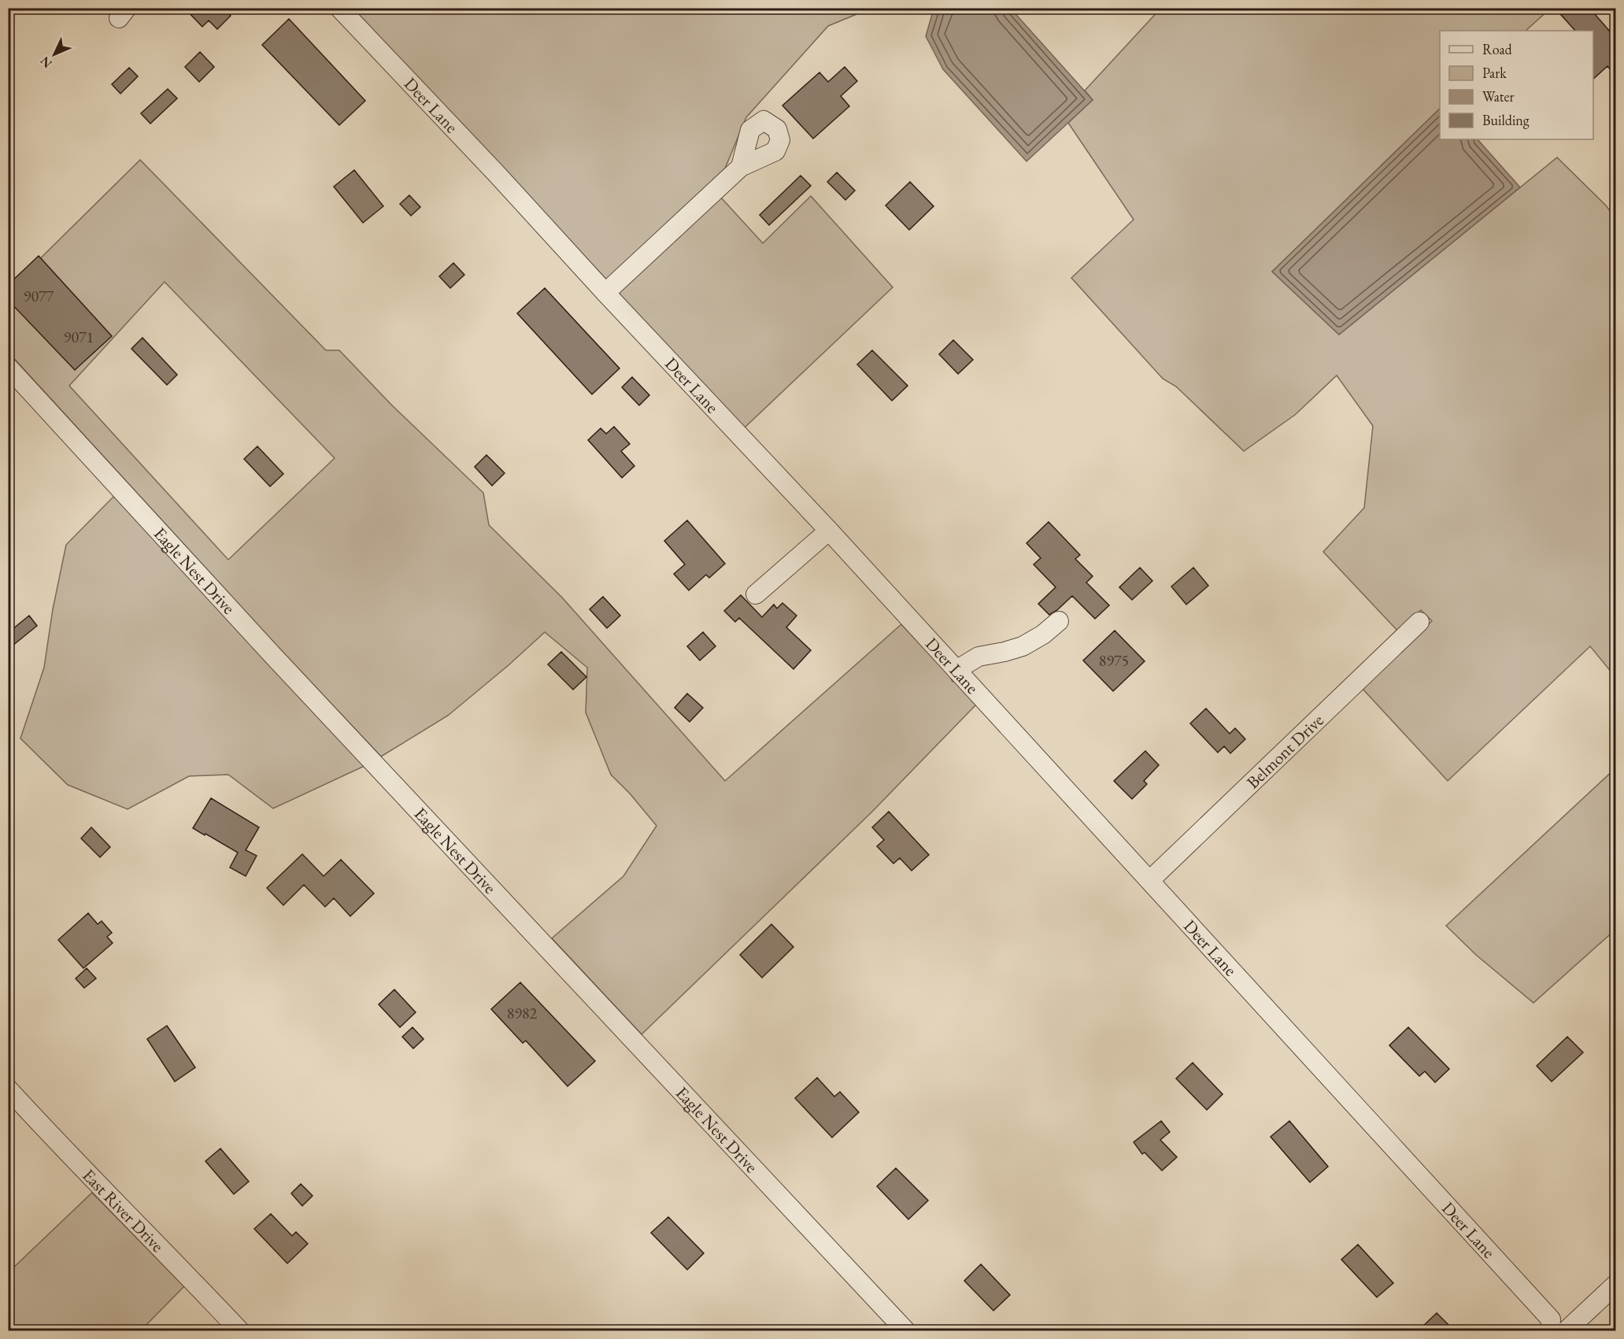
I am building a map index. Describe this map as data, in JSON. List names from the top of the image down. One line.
{"streets":{"street":["Deer Lane","Eagle Nest Drive","Belmont Drive","East River Drive"]},"crossings":[["Deer Lane","Belmont Drive"]],"house_numbers":["9077","9071","8975","8982"],"legend":["Road","Park","Water","Building"],"north":"bottom left"}
